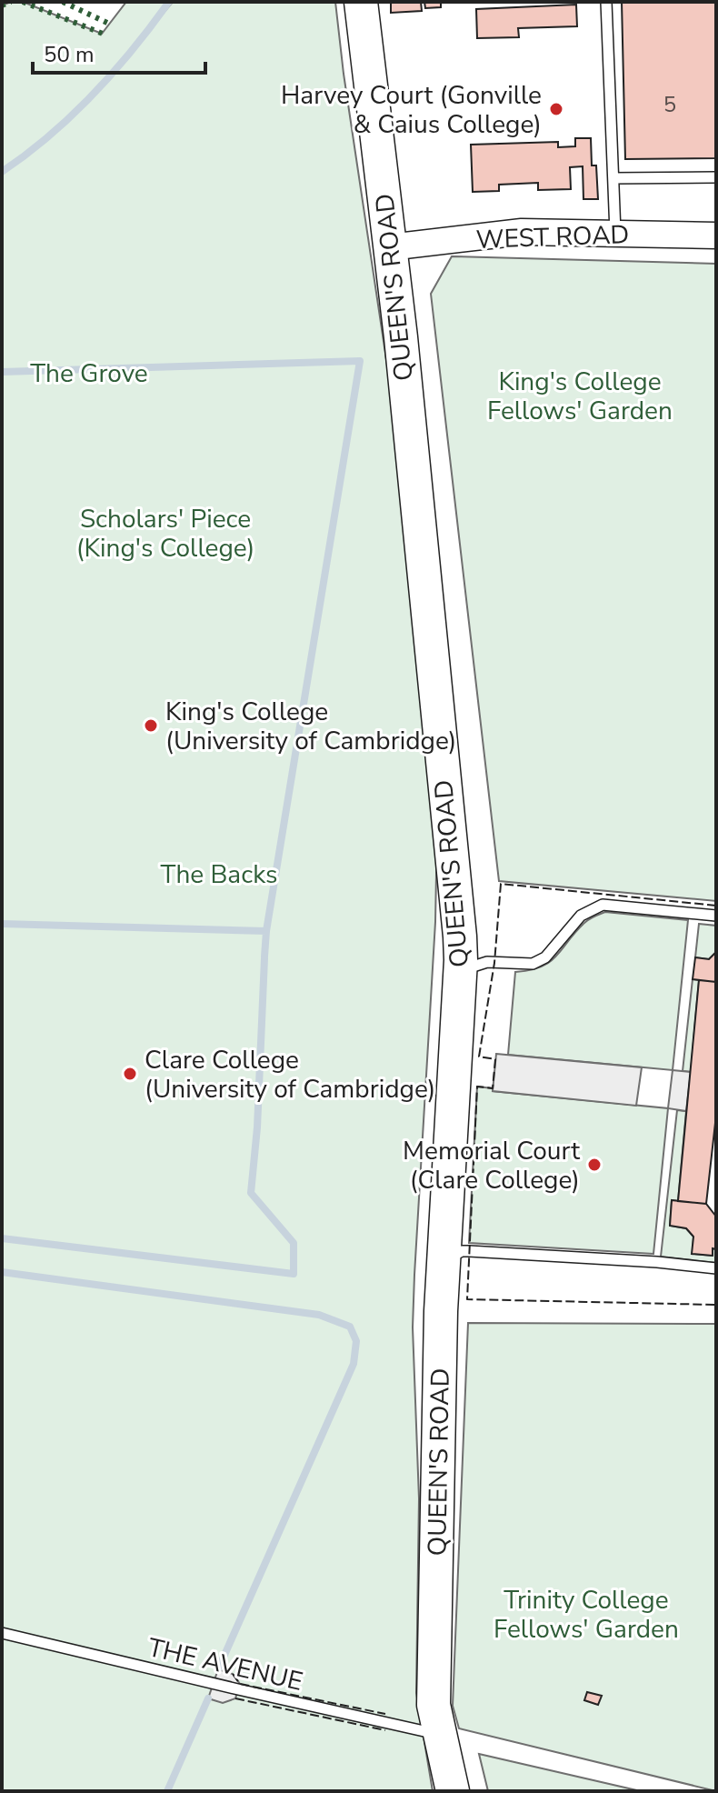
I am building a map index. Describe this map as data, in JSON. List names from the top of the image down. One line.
{"streets":{"main road":["QUEEN'S ROAD"],"street":["WEST ROAD"],"lane":["THE AVENUE"]},"crossings":[["WEST ROAD","QUEEN'S ROAD"],["QUEEN'S ROAD","THE AVENUE"]],"parks":["The Grove","King's College Fellows' Garden","Scholars' Piece (King's College)","The Backs","Trinity College Fellows' Garden"],"places":["Harvey Court (Gonville & Caius College)","King's College (University of Cambridge)","Clare College (University of Cambridge)","Memorial Court (Clare College)"],"house_numbers":["5"],"scale_bar":"50 m"}
